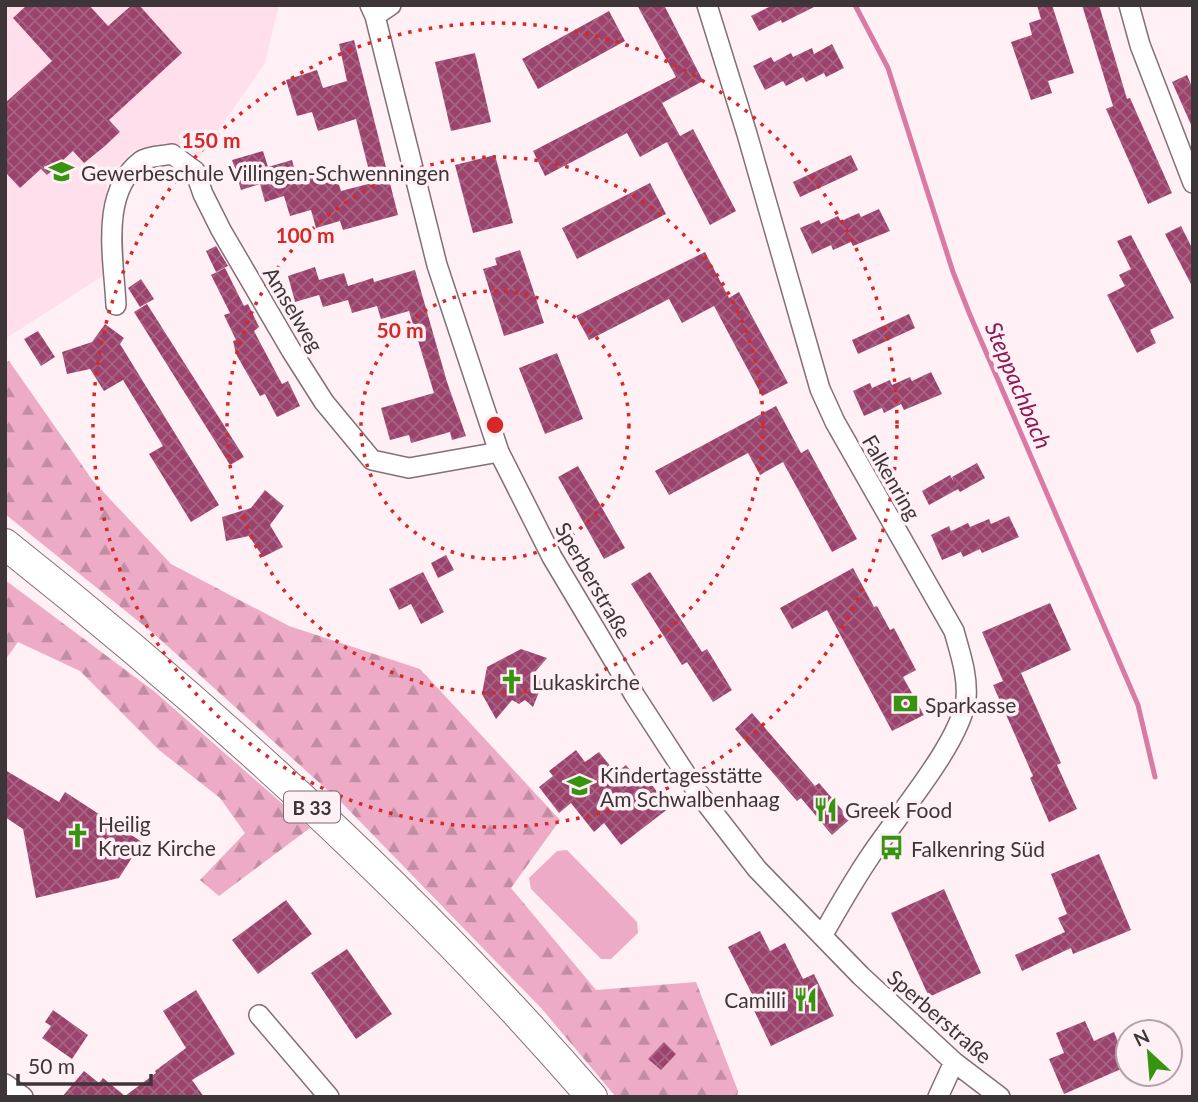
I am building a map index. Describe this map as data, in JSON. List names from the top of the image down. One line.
{"streets":{"main road":["B 33"],"street":["Amselweg","Falkenring","Sperberstraße"]},"crossings":[["Amselweg","Sperberstraße"],["Falkenring","Sperberstraße"]],"water":["Steppachbach"],"places":{"school or university":["Gewerbeschule Villingen-Schwenningen","Kindertagesstätte Am Schwalbenhaag"],"church":["Lukaskirche","Heilig Kreuz Kirche"],"bank":["Sparkasse"],"restaurant":["Greek Food","Camilli"],"bus stop":["Falkenring Süd"]},"scale_bar":"50 m","north":"top left","rings":["150 m","100 m","50 m"]}
